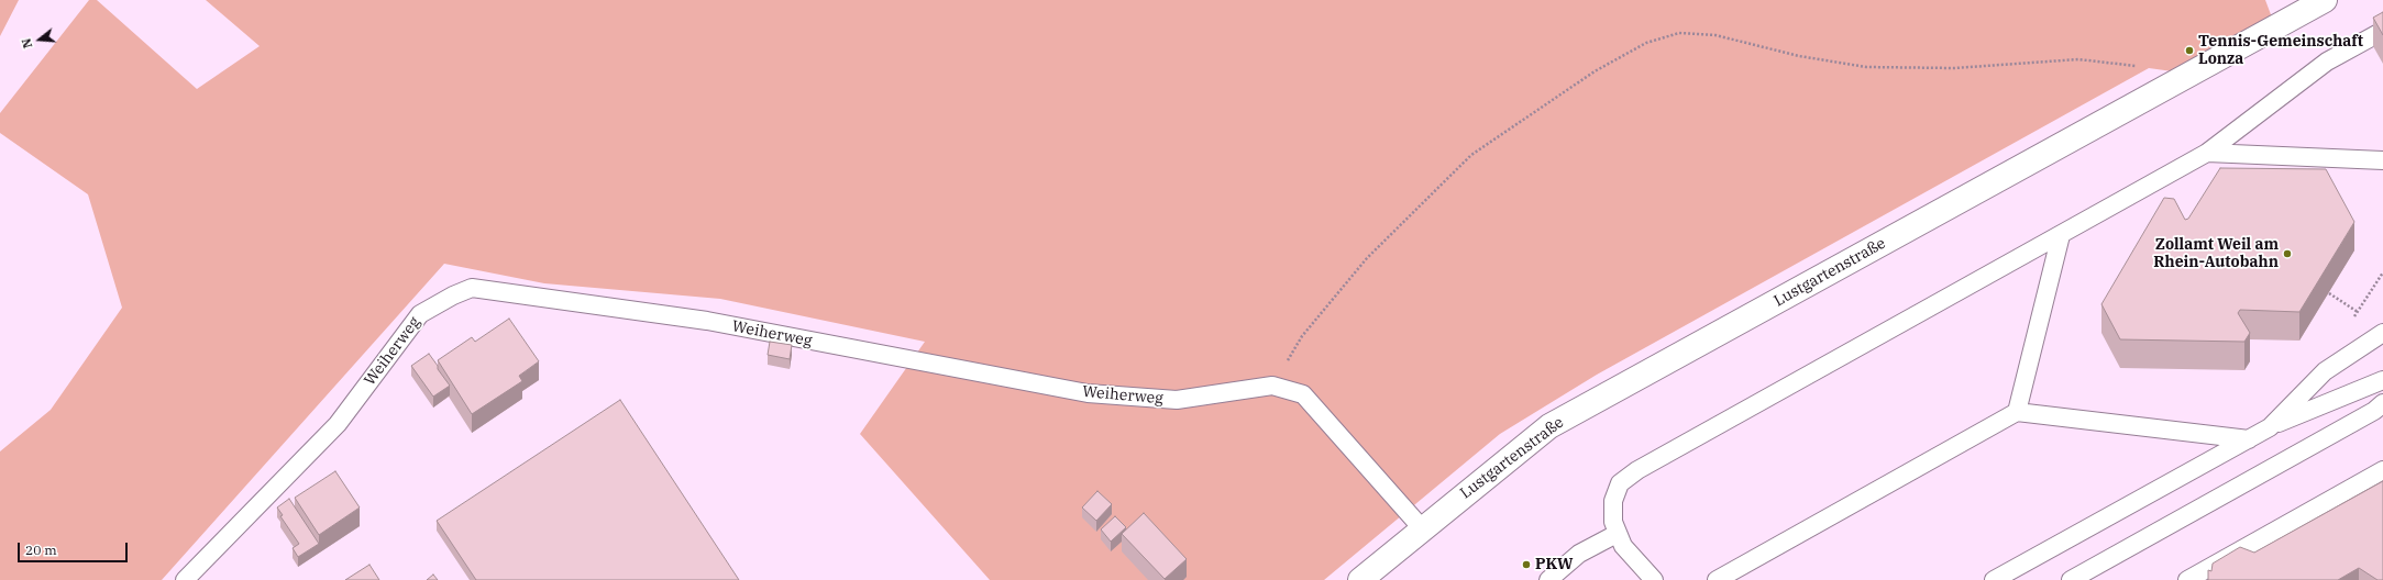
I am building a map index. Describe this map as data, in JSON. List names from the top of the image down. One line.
{"streets":{"street":["Lustgartenstraße"],"lane":["Weiherweg"]},"crossings":[["Lustgartenstraße","Weiherweg"]],"places":["Tennis-Gemeinschaft Lonza","Zollamt Weil am Rhein-Autobahn","PKW"],"scale_bar":"20 m","north":"left"}
